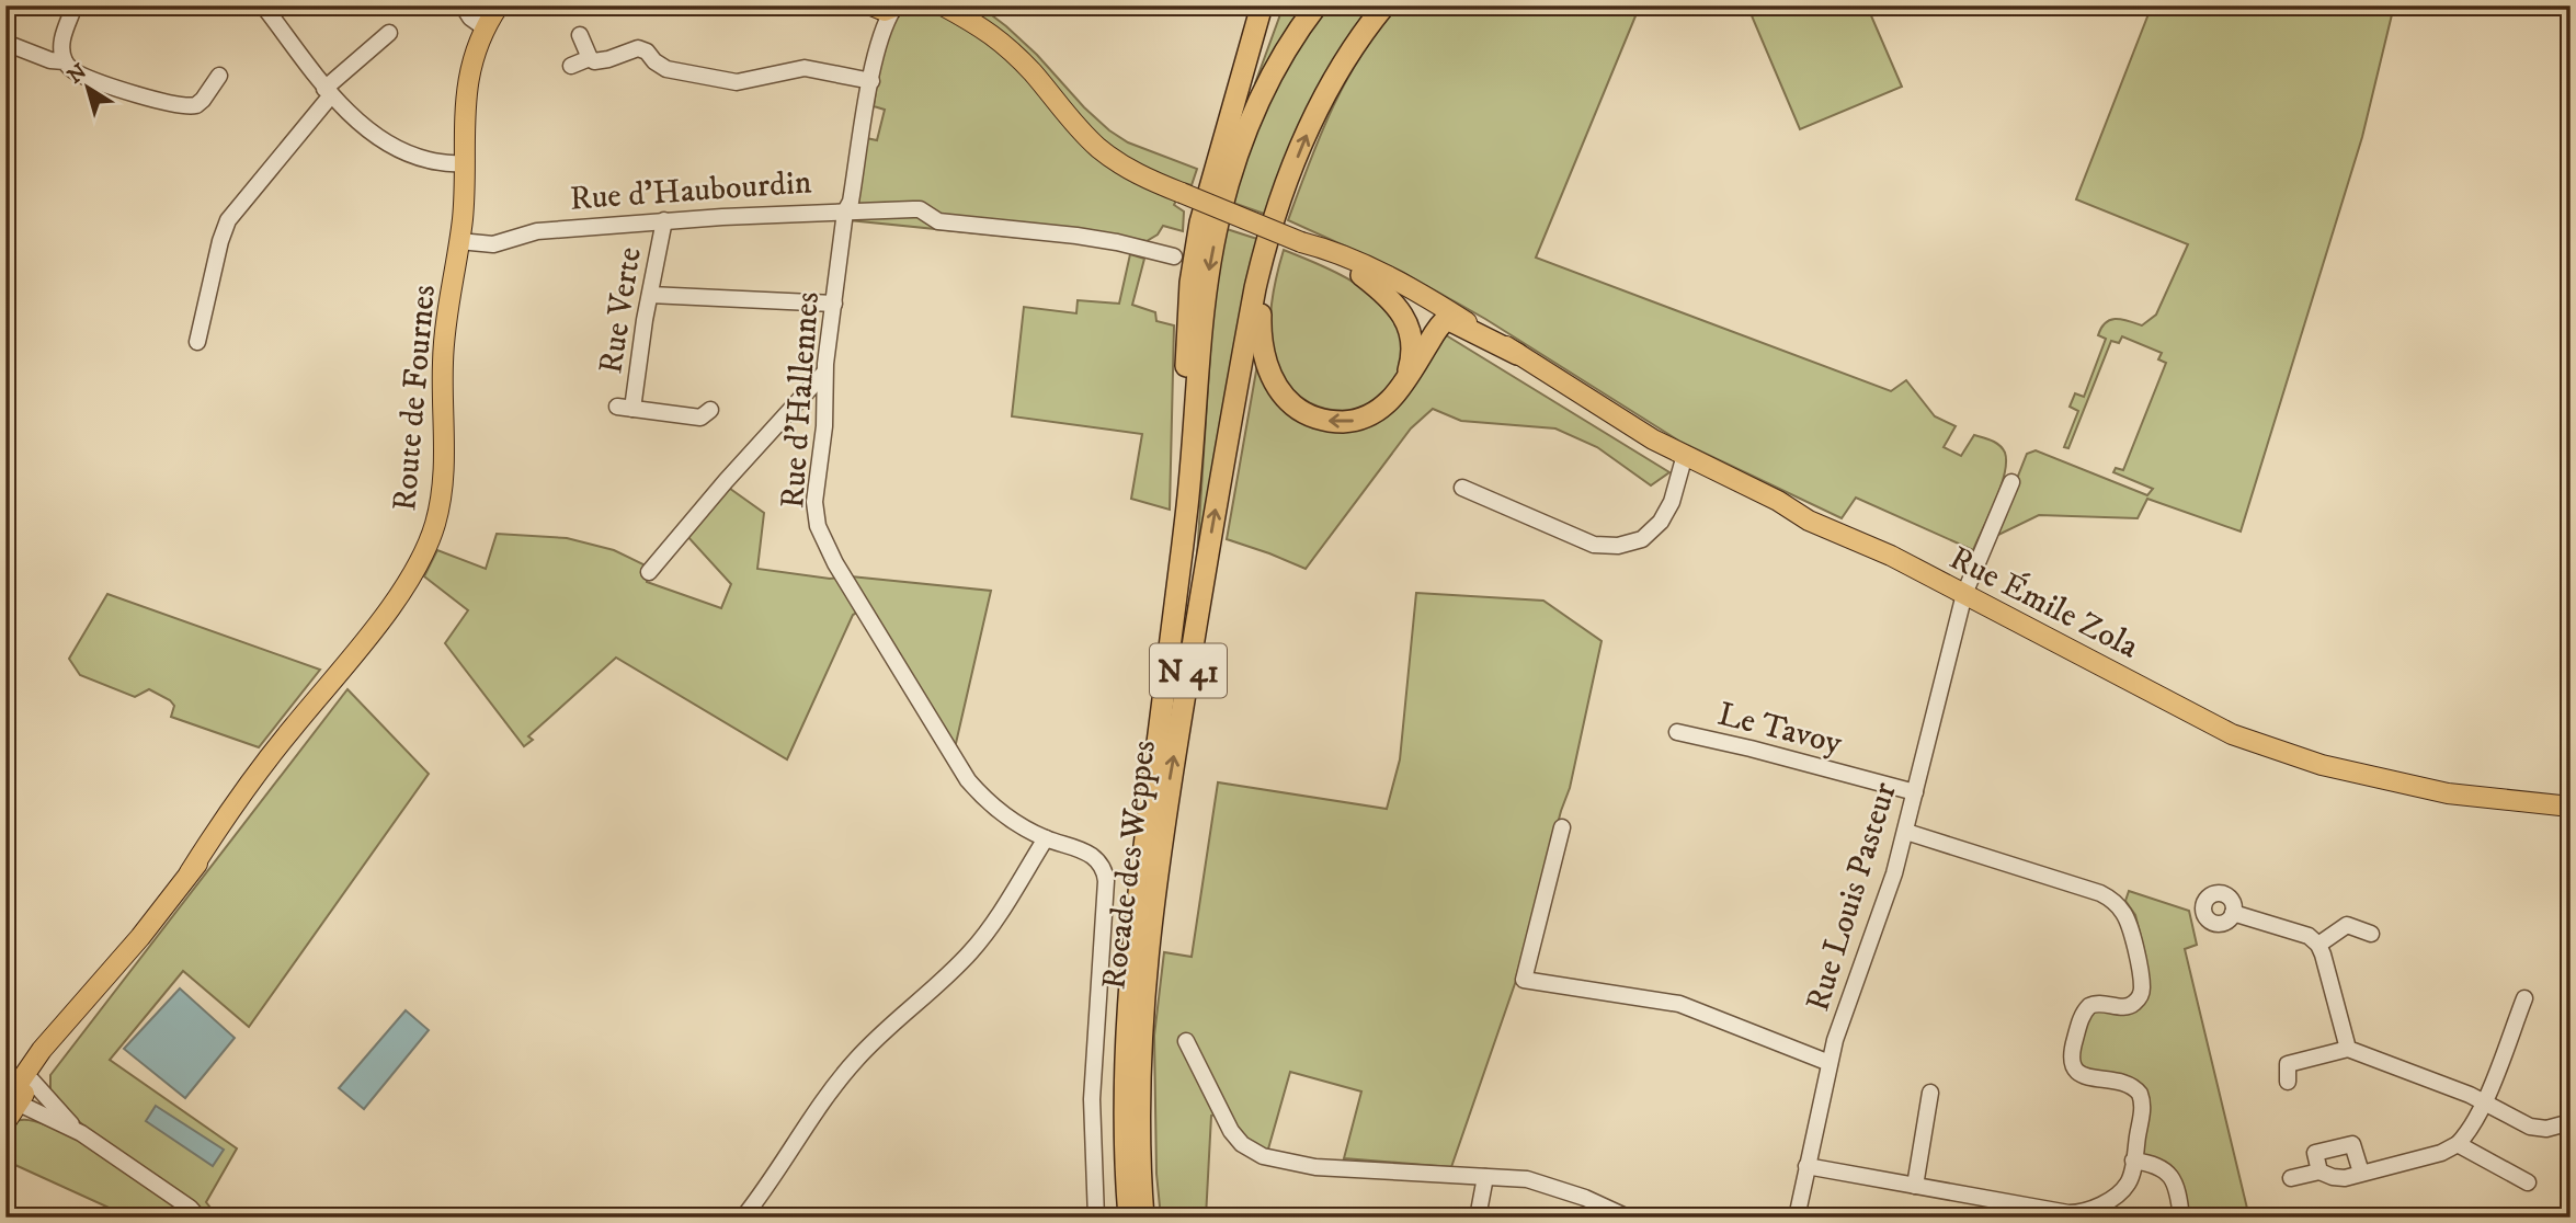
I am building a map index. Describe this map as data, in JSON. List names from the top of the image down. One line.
{"streets":{"highway":["N 41","Rocade des Weppes"],"main road":["Route de Fournes","Rue Émile Zola"],"street":["Rue d'Haubourdin","Rue Verte","Rue d'Hallennes","Le Tavoy","Rue Louis Pasteur"]},"crossings":[["Rue d'Haubourdin","Rue Verte"],["Rue d'Haubourdin","Route de Fournes"],["Rue d'Haubourdin","Rue d'Hallennes"],["Rue Émile Zola","Rue Louis Pasteur"],["N 41","Rocade des Weppes"],["Le Tavoy","Rue Louis Pasteur"]],"north":"top left"}
